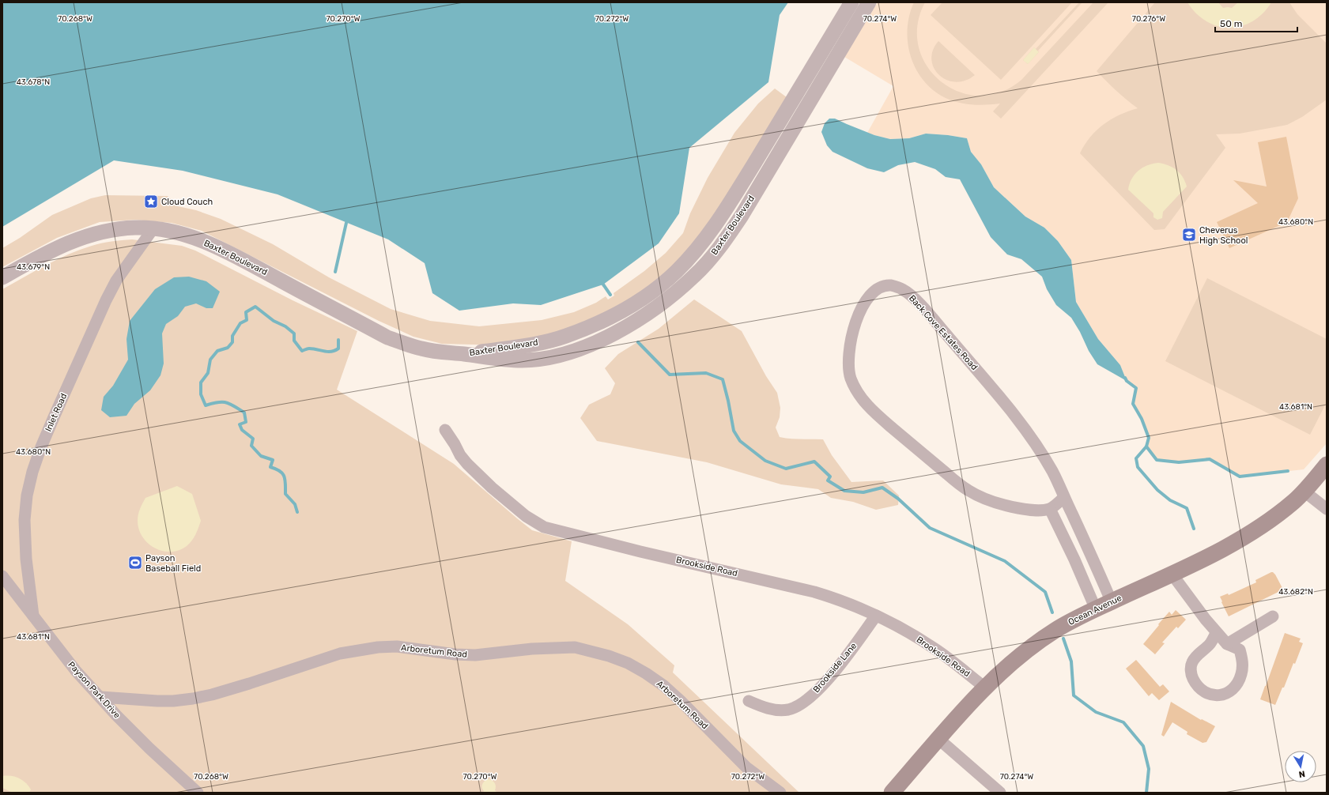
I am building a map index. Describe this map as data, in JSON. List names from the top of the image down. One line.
{"streets":{"main road":["Ocean Avenue"],"street":["Baxter Boulevard","Back Cove Estates Road","Inlet Road","Brookside Road","Arboretum Road","Brookside Lane","Payson Park Drive"]},"crossings":[["Baxter Boulevard","Inlet Road"],["Back Cove Estates Road","Ocean Avenue"],["Inlet Road","Payson Park Drive"],["Brookside Road","Ocean Avenue"],["Brookside Road","Brookside Lane"],["Arboretum Road","Payson Park Drive"]],"places":{"place":["Cloud Couch"],"school or university":["Cheverus High School"],"sports":["Payson Baseball Field"]},"scale_bar":"50 m","north":"bottom","coordinates":["70.268°W","70.270°W","70.272°W","70.274°W","70.276°W","43.678°N","43.680°N","43.679°N","43.681°N","43.682°N"]}
